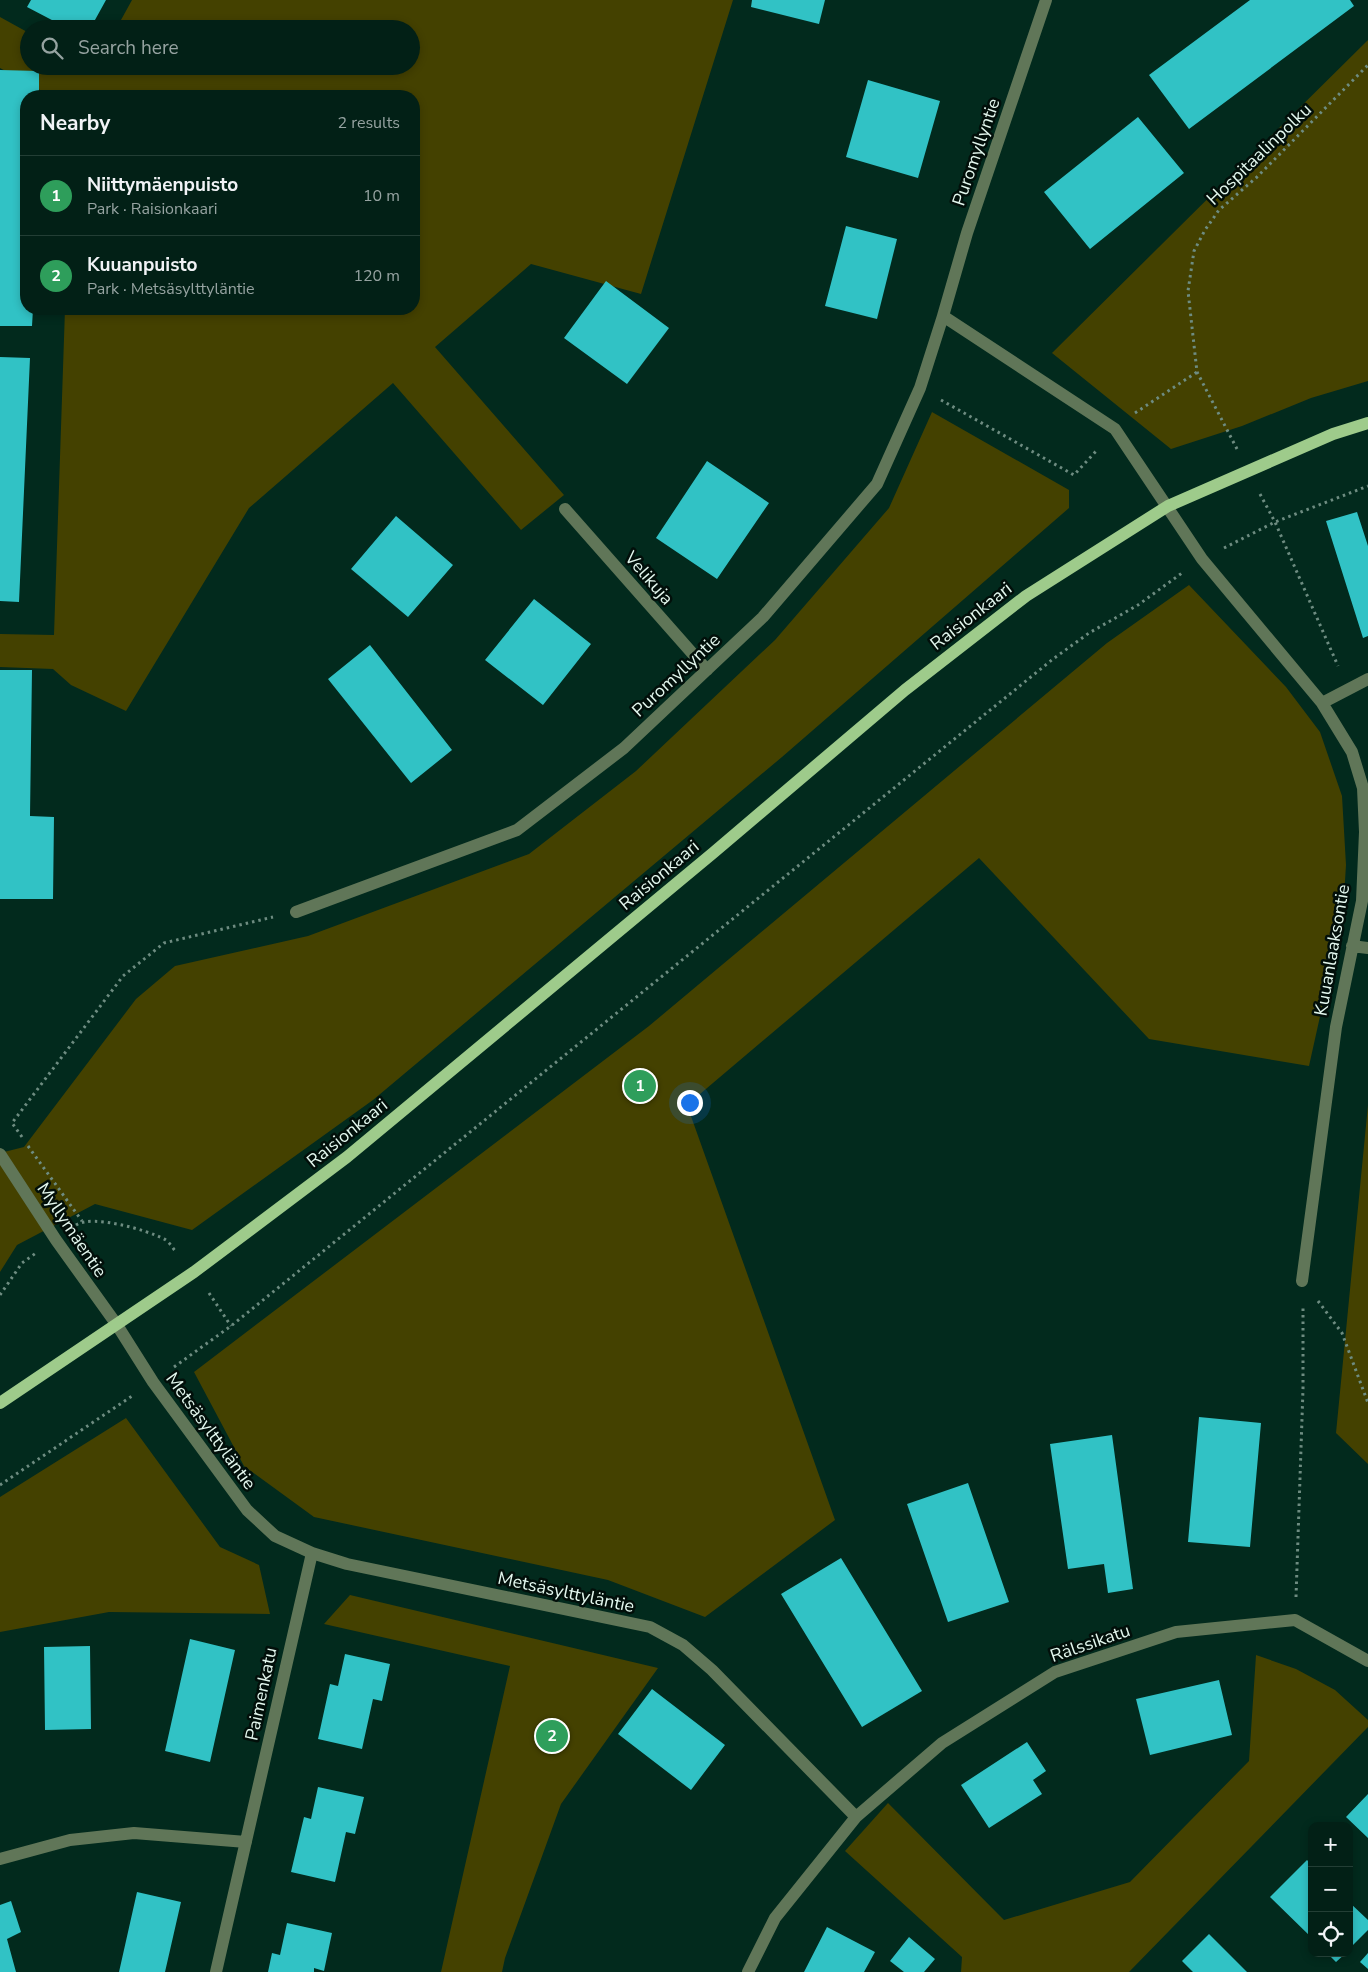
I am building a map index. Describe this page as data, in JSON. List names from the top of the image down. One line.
{"streets":{"main road":["Raisionkaari"],"street":["Puromyllyntie","Velikuja","Kuuanlaaksontie","Myllymäentie","Metsäsylttyläntie","Rälssikatu","Paimenkatu"],"path":["Hospitaalinpolku"]},"crossings":[["Puromyllyntie","Velikuja"],["Hospitaalinpolku","Raisionkaari"],["Raisionkaari","Kuuanlaaksontie"],["Raisionkaari","Myllymäentie"],["Raisionkaari","Metsäsylttyläntie"],["Myllymäentie","Metsäsylttyläntie"],["Metsäsylttyläntie","Rälssikatu"],["Metsäsylttyläntie","Paimenkatu"]],"page":{"search":"Search here","heading":["Nearby","2 results"],"list":[{"mark":"1","name":"Niittymäenpuisto","note":"Park · Raisionkaari","value":"10 m"},{"mark":"2","name":"Kuuanpuisto","note":"Park · Metsäsylttyläntie","value":"120 m"}],"pins":["1","2"],"map_buttons":["+","−"]}}
